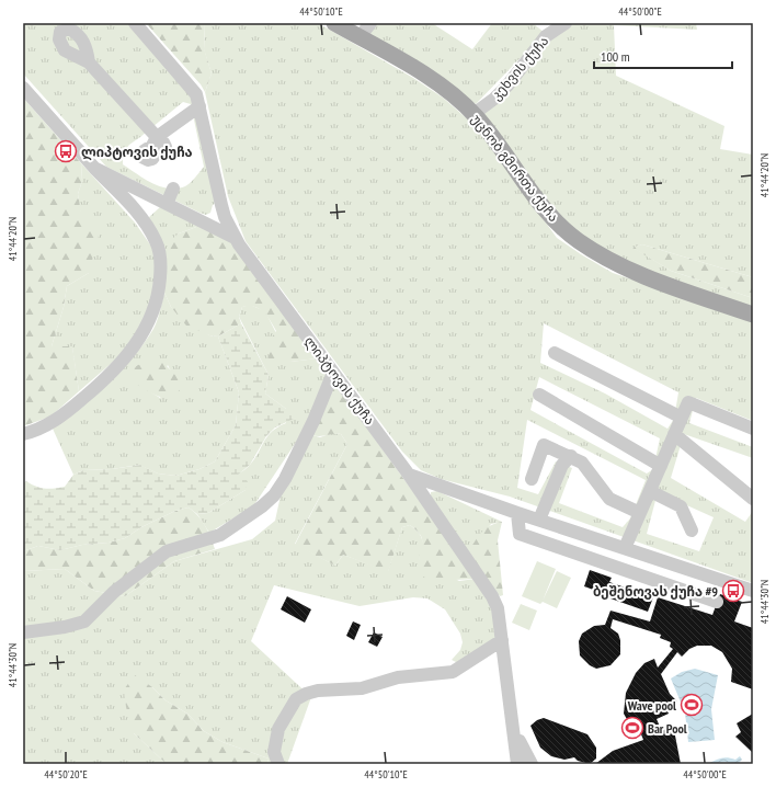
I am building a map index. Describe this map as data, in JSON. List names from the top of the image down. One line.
{"streets":{"main road":["უცნობ გმირთა ქუჩა"],"street":["კეხვის ქუჩა","ლიპტოვის ქუჩა"]},"crossings":[["კეხვის ქუჩა","უცნობ გმირთა ქუჩა"]],"places":{"bus stop":["ლიპტოვის ქუჩა","ბეშენოვას ქუჩა #9"],"sports":["Wave pool","Bar Pool"]},"scale_bar":"100 m","coordinates":["44°50'10\"E","44°50'00\"E","41°44'20\"N","41°44'30\"N","44°50'20\"E"]}
